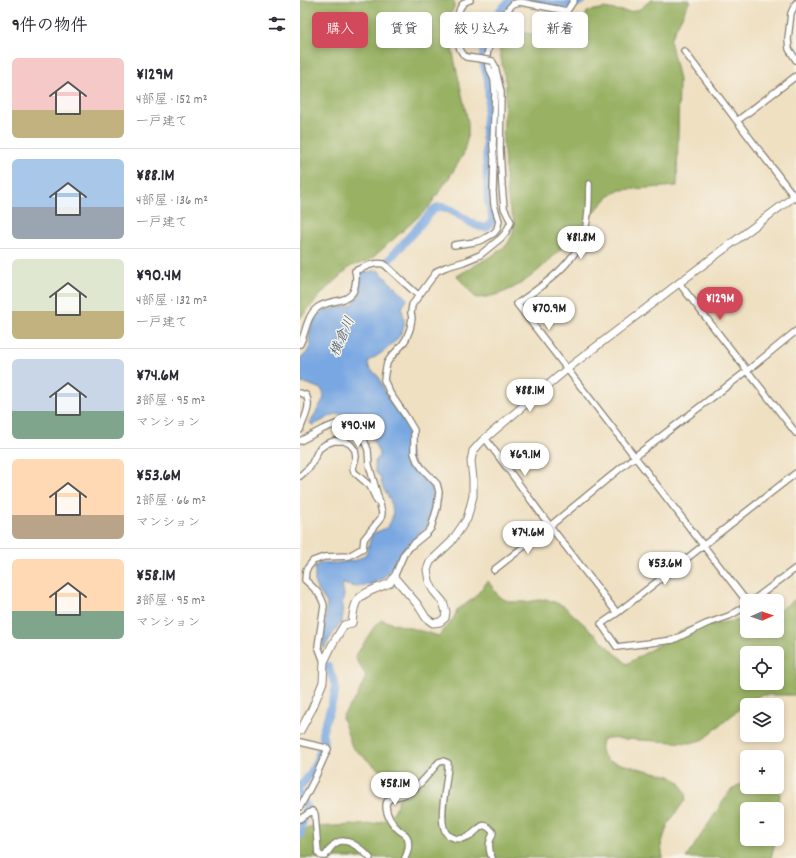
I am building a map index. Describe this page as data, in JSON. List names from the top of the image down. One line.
{"water":["横倉川"],"north":"right","page":{"heading":"9件の物件","chip":["購入","賃貸","絞り込み","新着"],"list":[{"name":"¥129M","note":"4部屋 · 152 m² · 一戸建て"},{"name":"¥88.1M","note":"4部屋 · 136 m² · 一戸建て"},{"name":"¥90.4M","note":"4部屋 · 132 m² · 一戸建て"},{"name":"¥74.6M","note":"3部屋 · 95 m² · マンション"},{"name":"¥53.6M","note":"2部屋 · 66 m² · マンション"},{"name":"¥58.1M","note":"3部屋 · 95 m² · マンション"}],"price":["¥81.8M","¥129M","¥70.9M","¥88.1M","¥90.4M","¥69.1M","¥74.6M","¥53.6M","¥58.1M"],"map_buttons":["+","−"]}}
